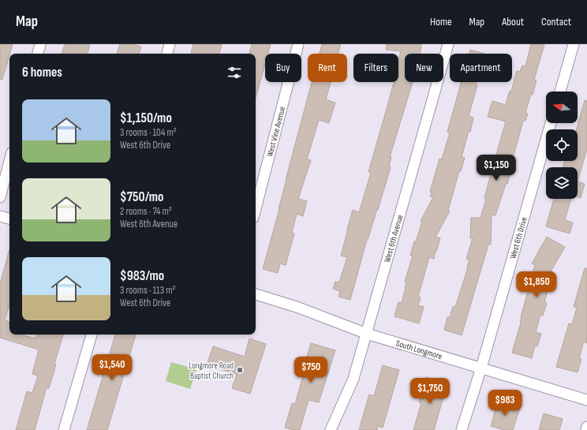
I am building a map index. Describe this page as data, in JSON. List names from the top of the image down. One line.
{"streets":{"street":["West Vine Avenue","West 6th Drive","West 6th Avenue","South Longmore"]},"crossings":[["West 6th Drive","South Longmore"],["West 6th Avenue","South Longmore"]],"places":["Longmore Road Baptist Church"],"north":"left","page":{"header":"Map","nav":["Home","Map","About","Contact"],"chip":["Buy","Rent","Filters","New","Apartment"],"heading":"6 homes","list":[{"name":"$1,150/mo","note":"3 rooms · 104 m² · West 6th Drive"},{"name":"$750/mo","note":"2 rooms · 74 m² · West 6th Avenue"},{"name":"$983/mo","note":"3 rooms · 113 m² · West 6th Drive"}],"price":["$1,150","$1,850","$1,540","$750","$1,750","$983"]}}
